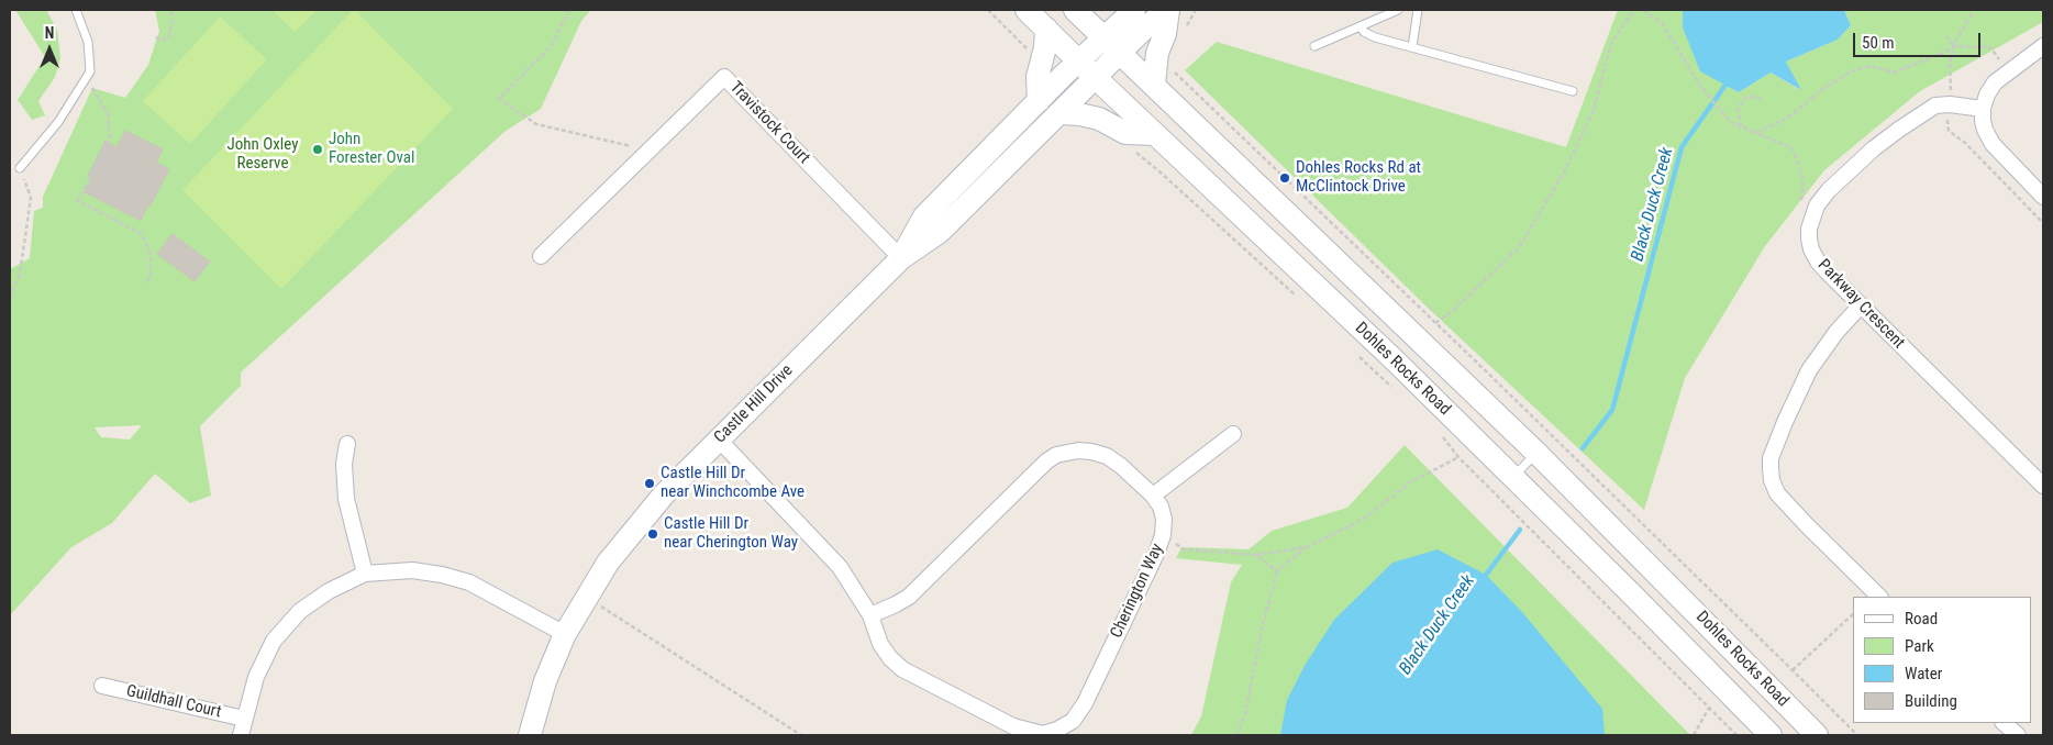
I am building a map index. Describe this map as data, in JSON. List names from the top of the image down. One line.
{"streets":{"main road":["Dohles Rocks Road","Castle Hill Drive"],"street":["Travistock Court","Parkway Crescent","Cherington Way","Guildhall Court"]},"crossings":[["Travistock Court","Castle Hill Drive"],["Dohles Rocks Road","Castle Hill Drive"],["Castle Hill Drive","Cherington Way"]],"water":["Black Duck Creek"],"parks":["John Oxley Reserve"],"places":["John Forester Oval","Dohles Rocks Rd at McClintock Drive","Castle Hill Dr near Winchcombe Ave","Castle Hill Dr near Cherington Way"],"legend":["Road","Park","Water","Building"],"scale_bar":"50 m","north":"top"}
